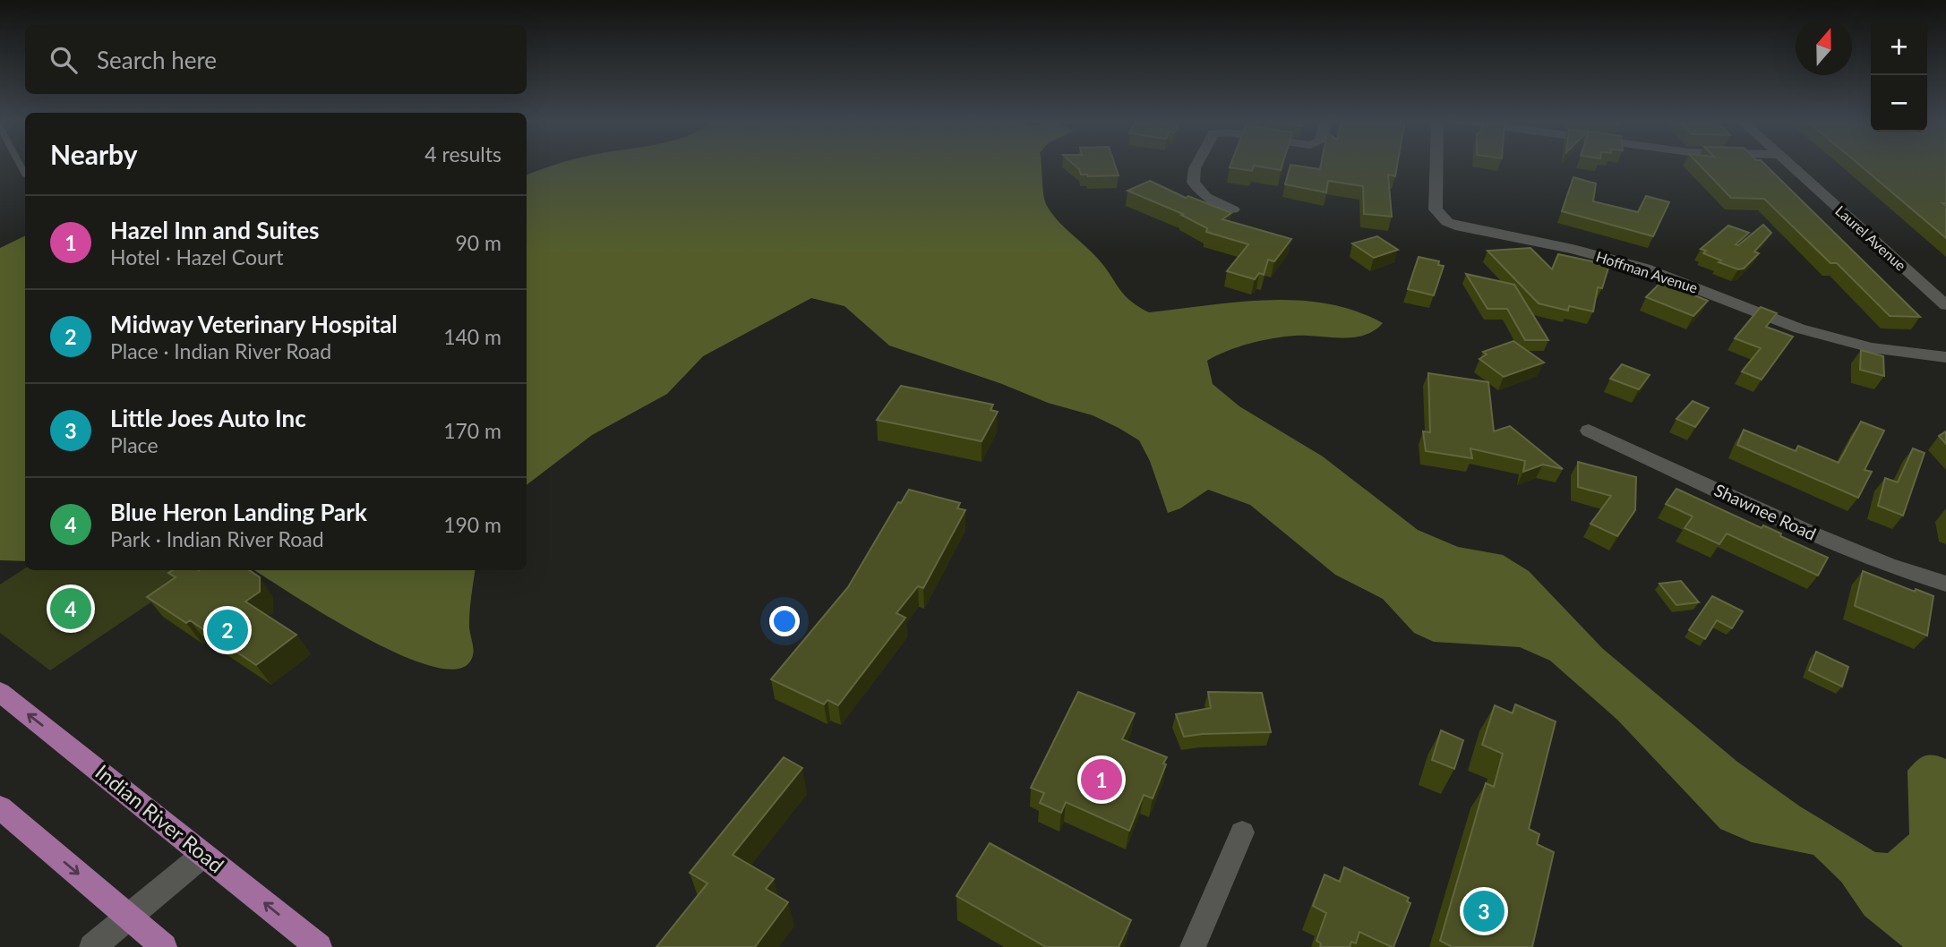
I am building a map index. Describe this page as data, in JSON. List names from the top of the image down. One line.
{"streets":{"main road":["Indian River Road"],"street":["Laurel Avenue","Hoffman Avenue","Shawnee Road"]},"north":"top","page":{"map_buttons":["+","−"],"search":"Search here","heading":["Nearby","4 results"],"list":[{"mark":"1","name":"Hazel Inn and Suites","note":"Hotel · Hazel Court","value":"90 m"},{"mark":"2","name":"Midway Veterinary Hospital","note":"Place · Indian River Road","value":"140 m"},{"mark":"3","name":"Little Joes Auto Inc","note":"Place","value":"170 m"},{"mark":"4","name":"Blue Heron Landing Park","note":"Park · Indian River Road","value":"190 m"}],"pins":["4","2","1","3"]}}
